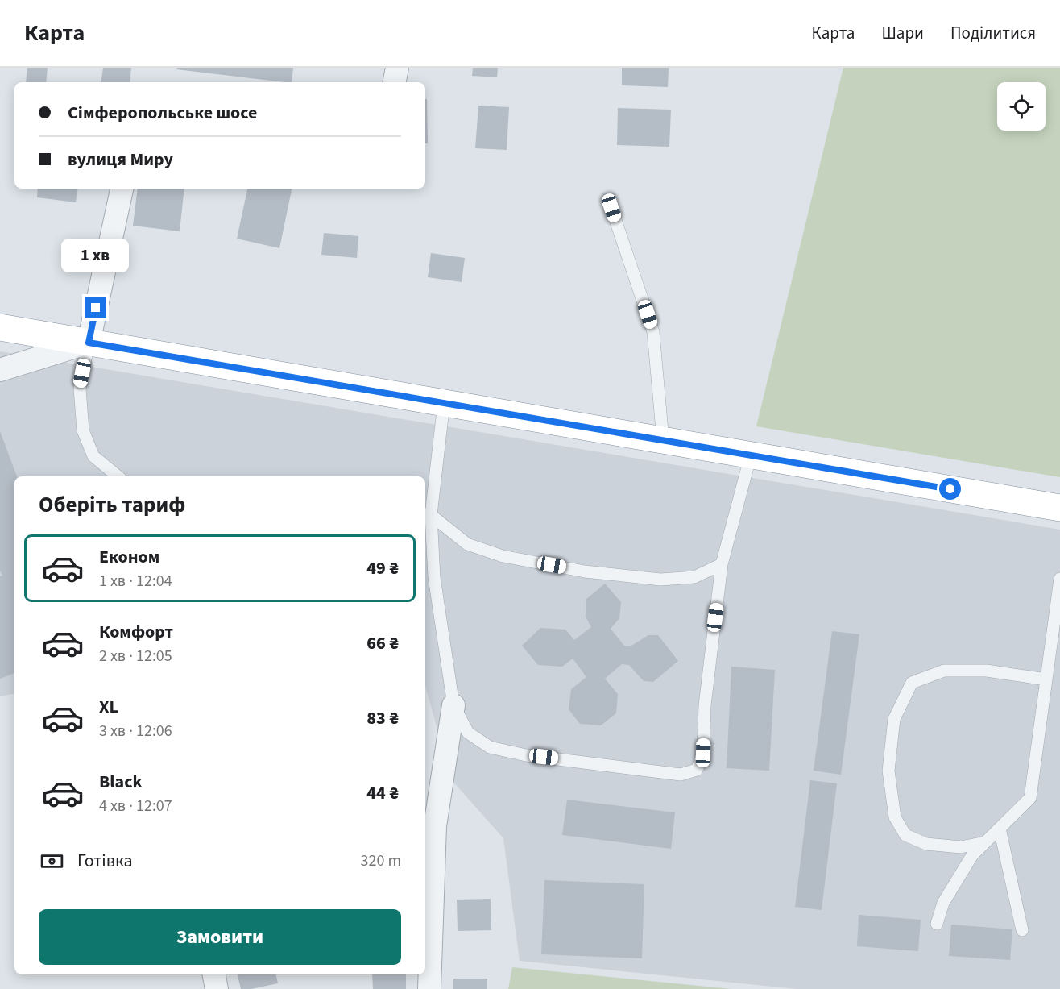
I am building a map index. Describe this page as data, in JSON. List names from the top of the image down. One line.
{"page":{"header":"Карта","nav":["Карта","Шари","Поділитися"],"banner":["Сімферопольське шосе","вулиця Миру"],"bubble":"1 хв","heading":"Оберіть тариф","list":[{"name":"Економ","note":"1 хв · 12:04","value":"49 ₴"},{"name":"Комфорт","note":"2 хв · 12:05","value":"66 ₴"},{"name":"XL","note":"3 хв · 12:06","value":"83 ₴"},{"name":"Black","note":"4 хв · 12:07","value":"44 ₴"}],"pay":["Готівка","320 m"],"buttons":"Замовити"}}
